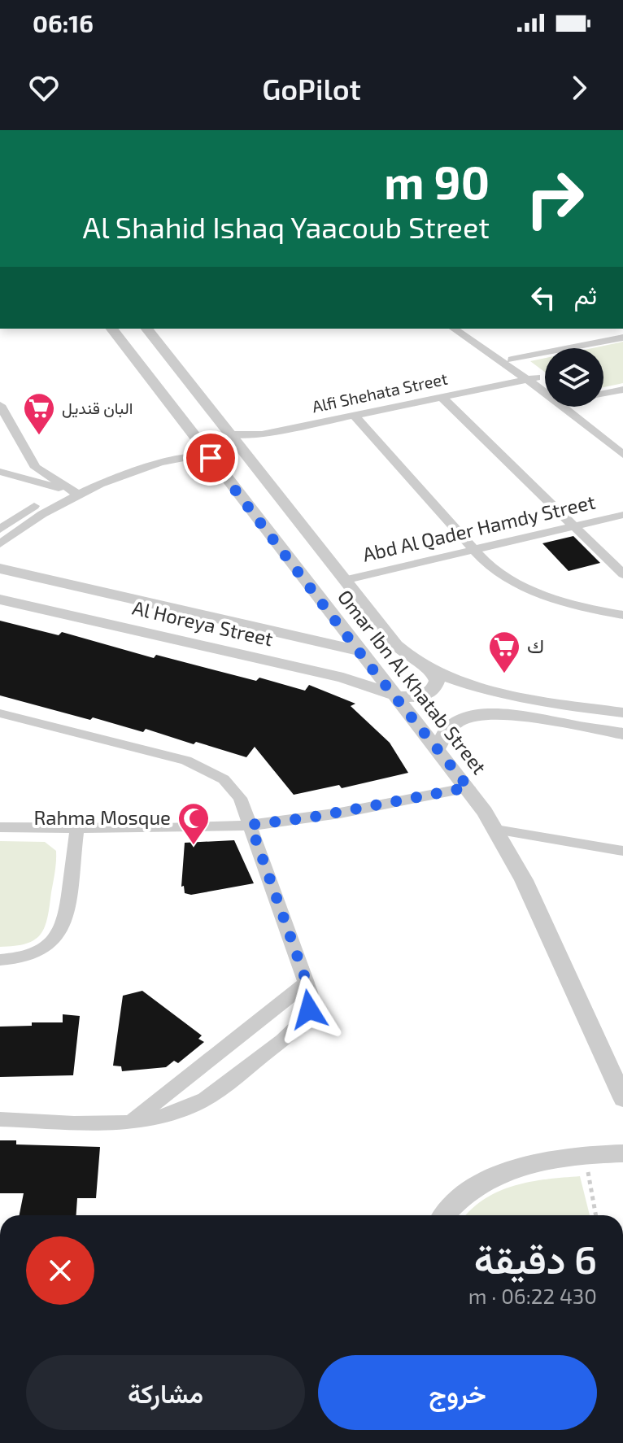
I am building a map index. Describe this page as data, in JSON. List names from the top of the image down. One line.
{"streets":{"street":["Alfi Shehata Street","Abd Al Qader Hamdy Street","Al Horeya Street","Omar Ibn Al Khatab Street"]},"crossings":[["Alfi Shehata Street","Omar Ibn Al Khatab Street"],["Abd Al Qader Hamdy Street","Omar Ibn Al Khatab Street"],["Al Horeya Street","Omar Ibn Al Khatab Street"]],"places":{"supermarket":["البان قنديل","ك"],"mosque":["Rahma Mosque"]},"page":{"status":"06:16","header":"GoPilot","turn":["90 m","Al Shahid Ishaq Yaacoub Street"],"then":"ثم","heading":["6 دقيقة","430 m · 06:22"],"buttons":["خروج","مشاركة"]}}
